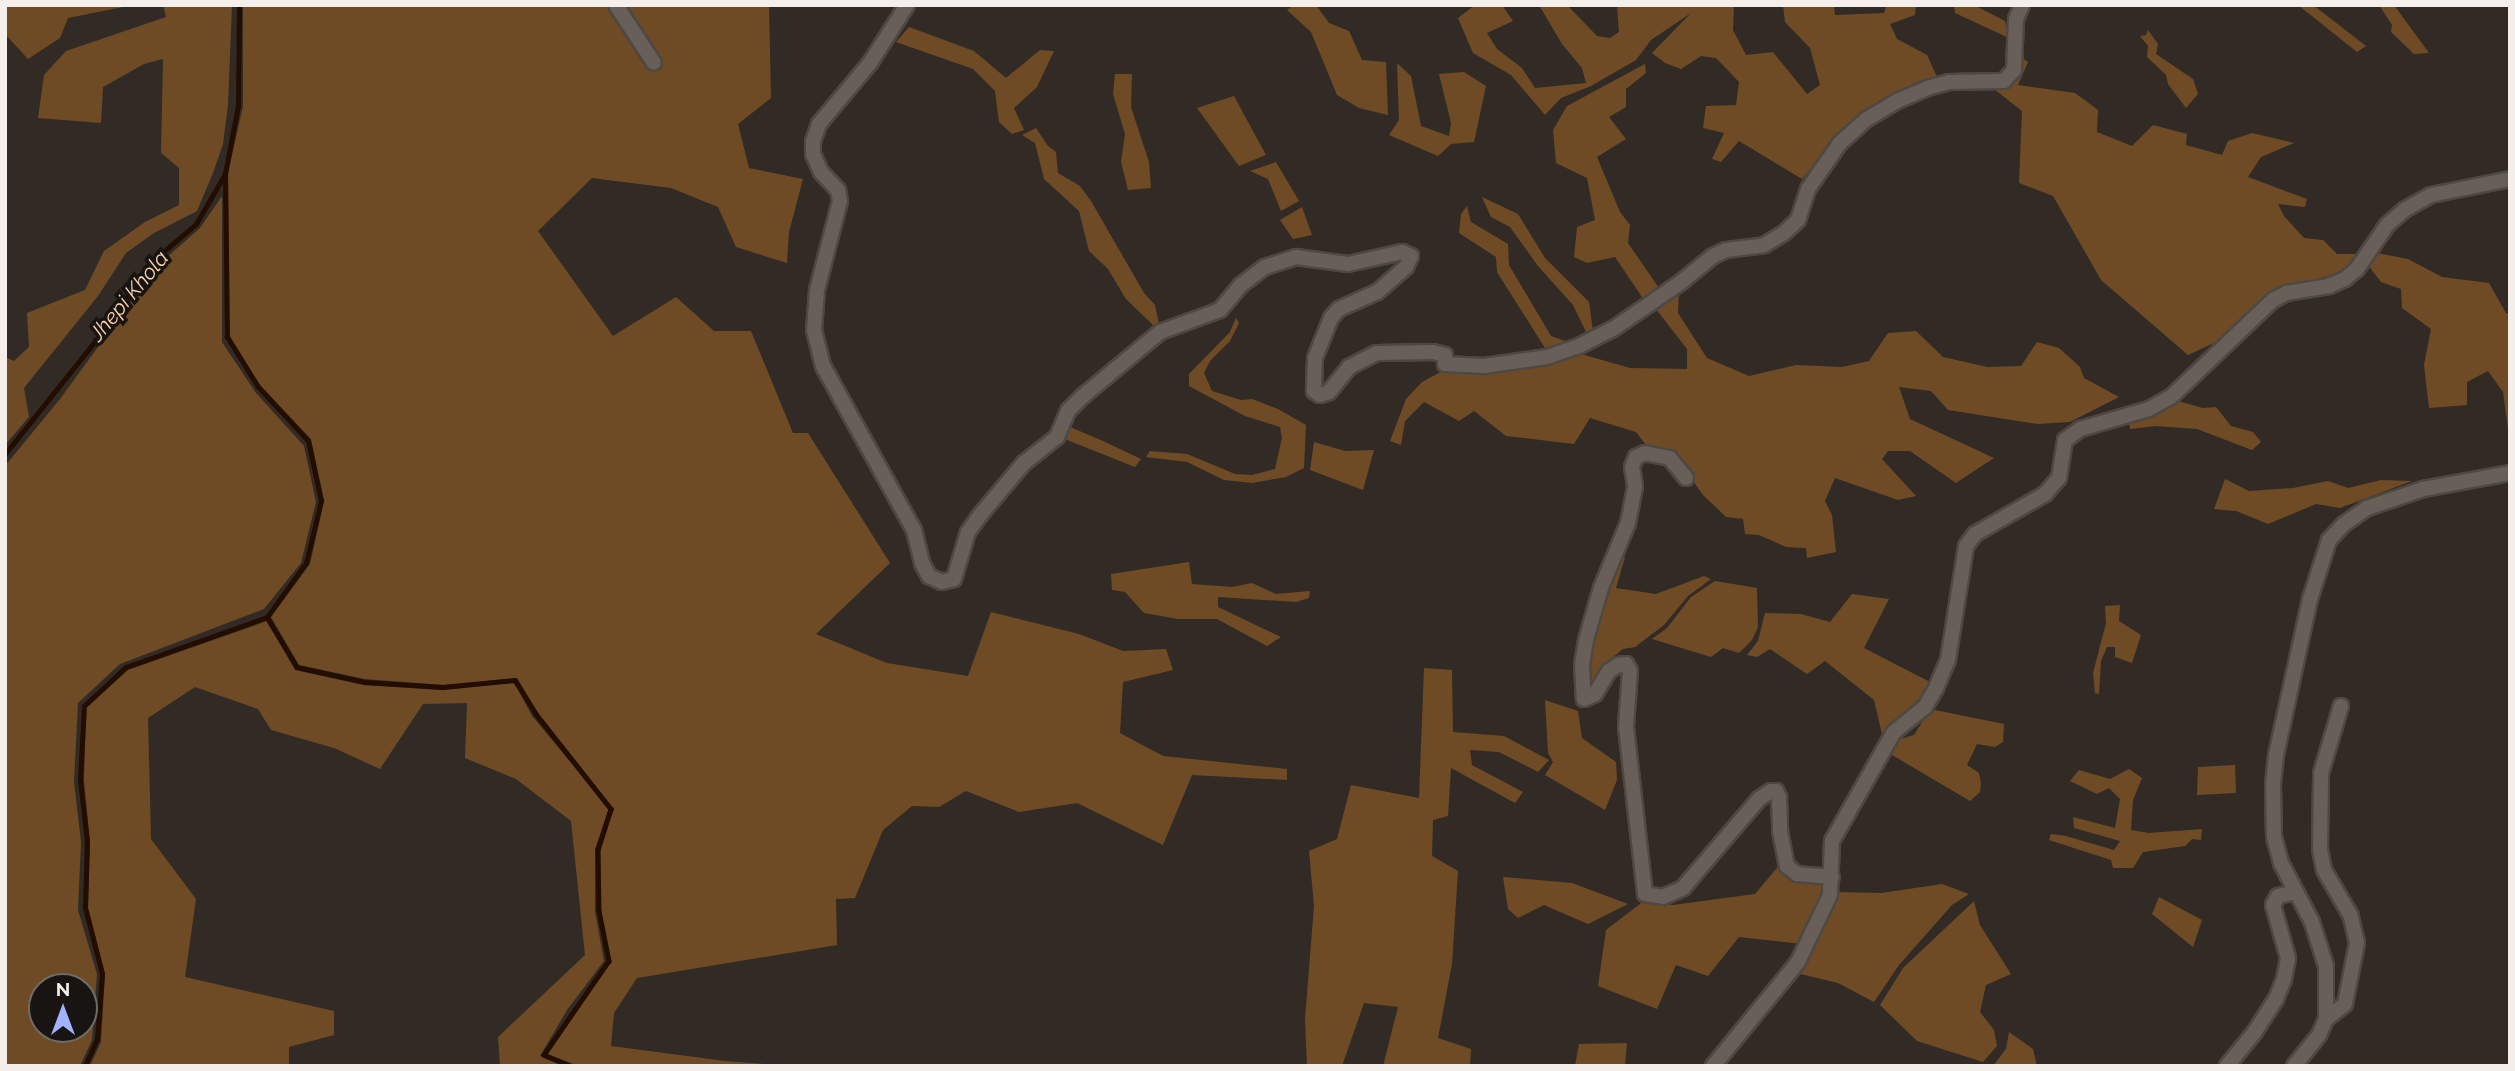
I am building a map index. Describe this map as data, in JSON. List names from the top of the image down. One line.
{"water":["Jhepi Khola"],"north":"top"}
